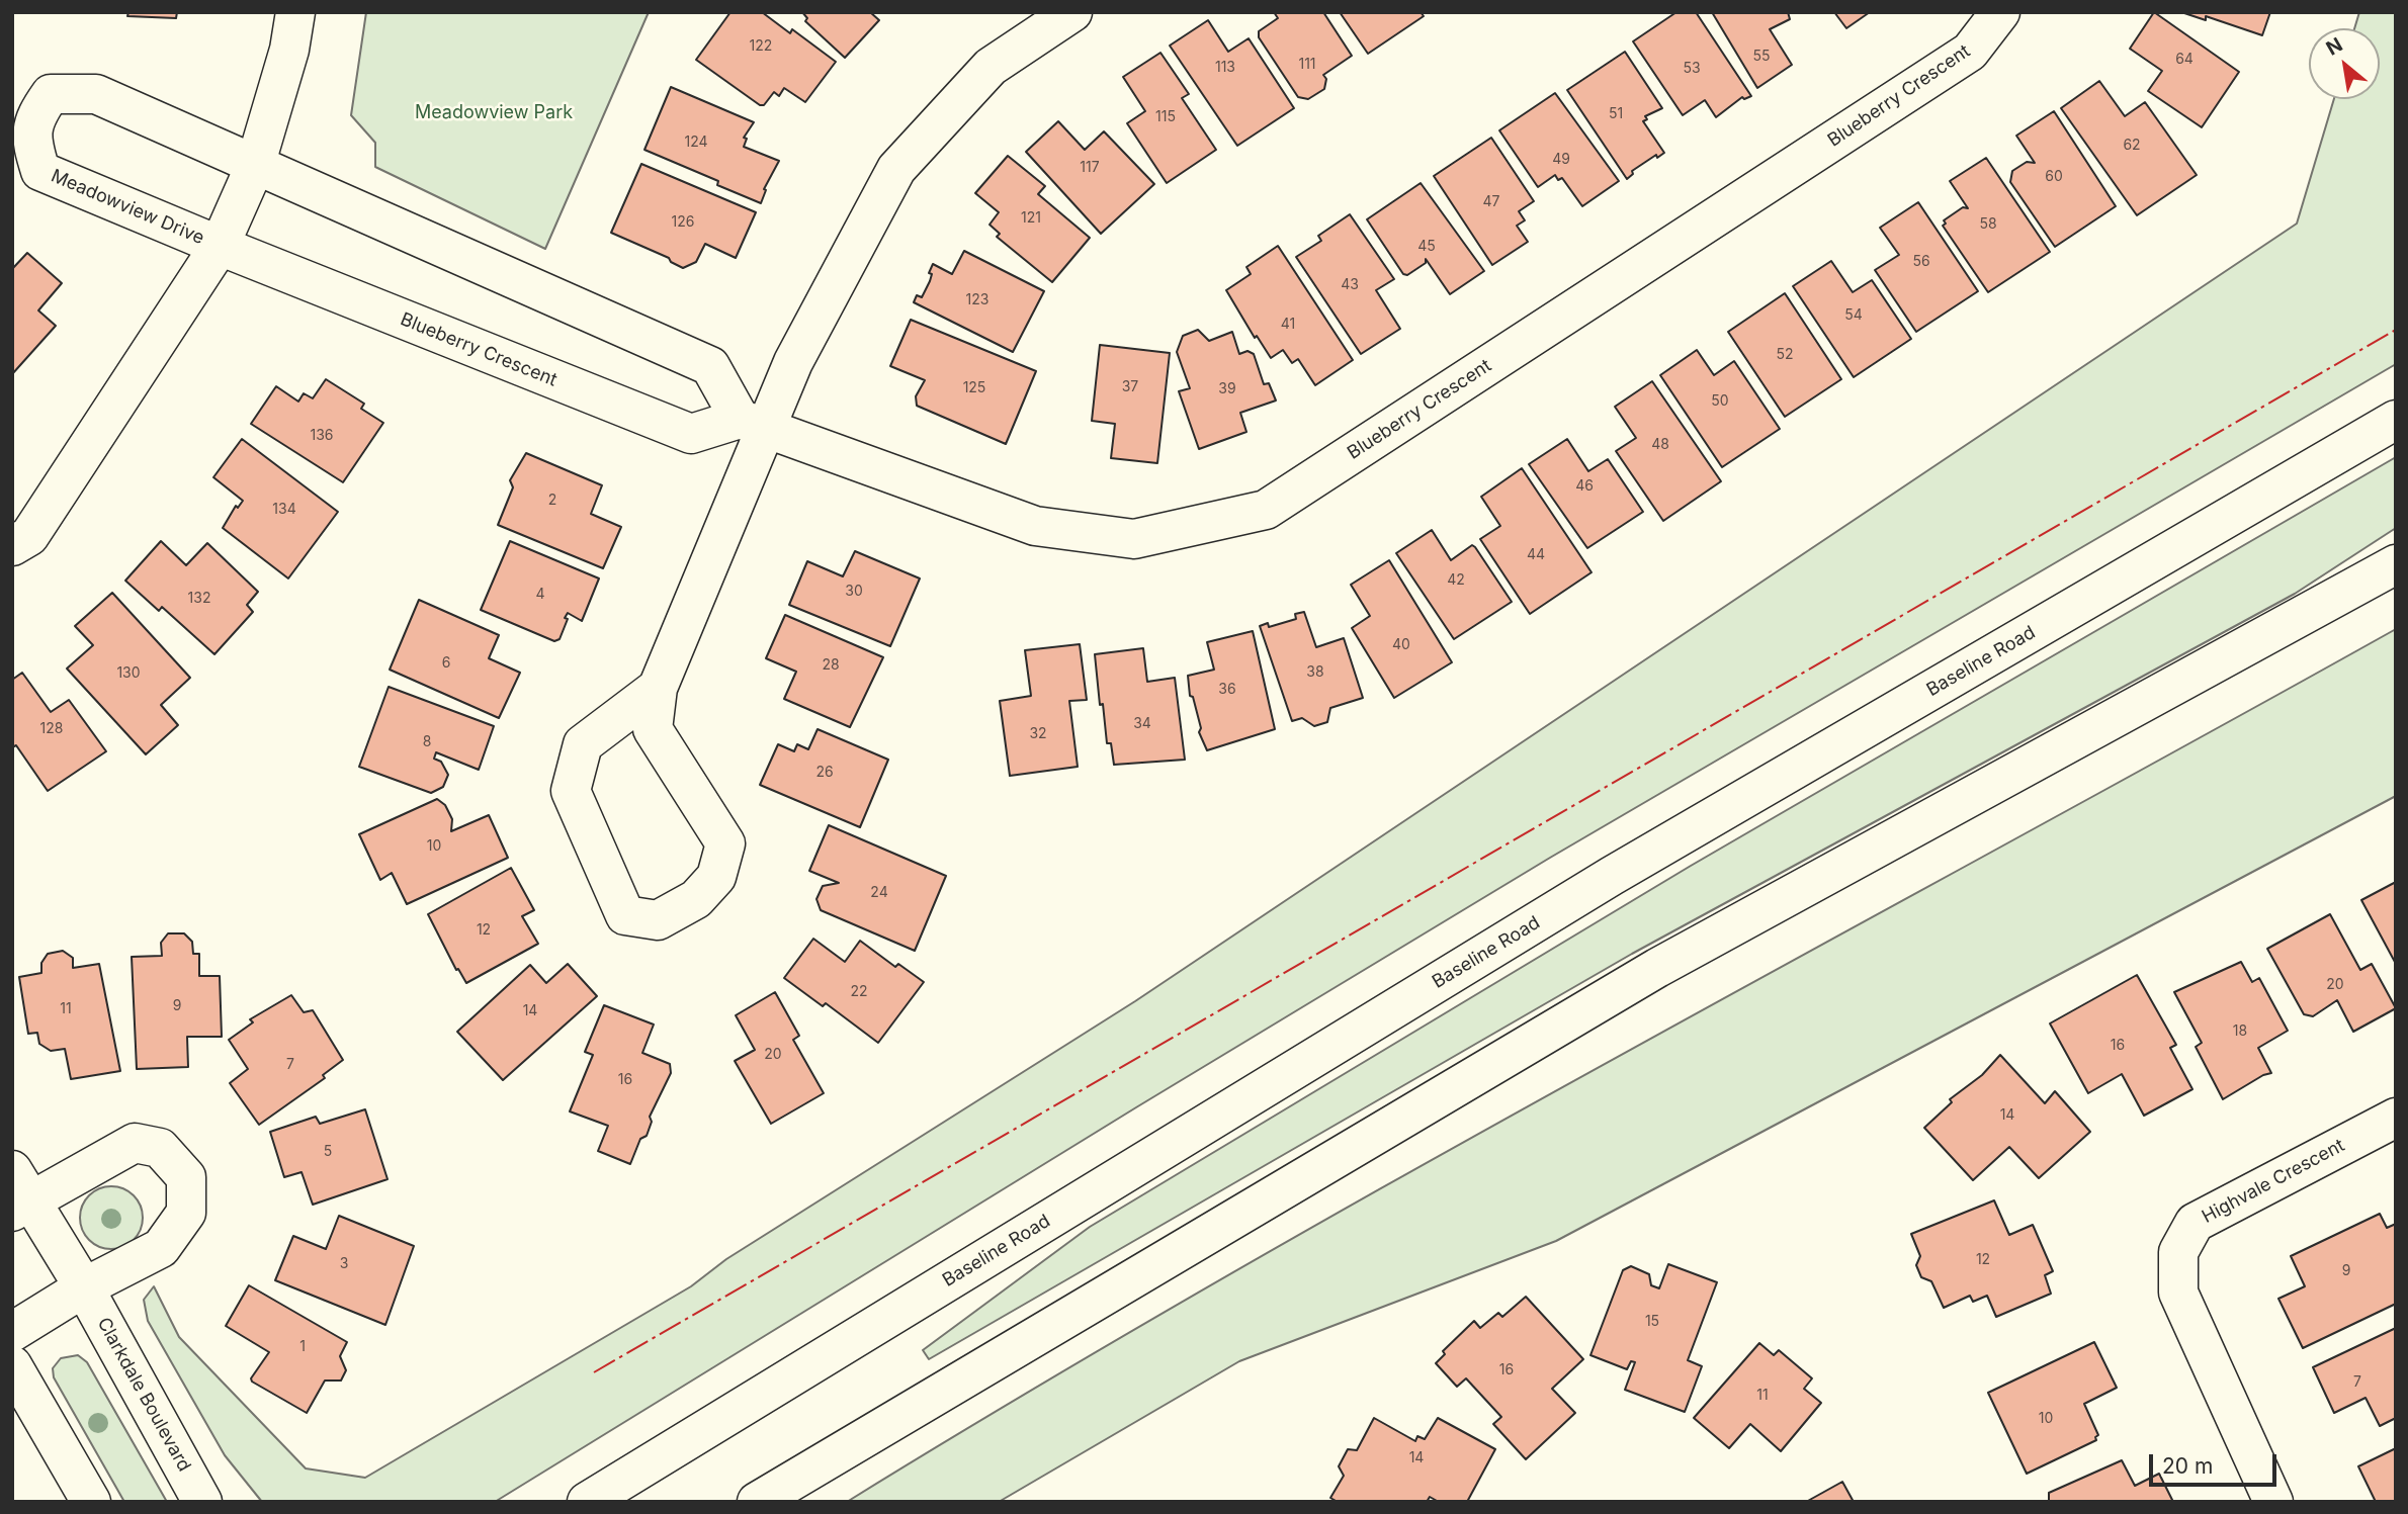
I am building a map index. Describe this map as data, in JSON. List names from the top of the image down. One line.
{"streets":{"street":["Blueberry Crescent","Meadowview Drive","Baseline Road","Highvale Crescent","Clarkdale Boulevard"]},"crossings":[["Blueberry Crescent","Meadowview Drive"]],"parks":["Meadowview Park"],"house_numbers":["122","55","64","111","113","53","51","115","124","62","49","117","60","47","121","126","58","45","56","43","123","54","41","52","37","125","39","50","136","48","46","2","134","44","42","30","4","132","40","6","28","38","130","36","34","128","32","8","26","10","24","12","20","22","9","11","14","18","16","20","7","16","14","5","12","3","9","15","1","16","7","11","10","14"],"scale_bar":"20 m","north":"top left"}
